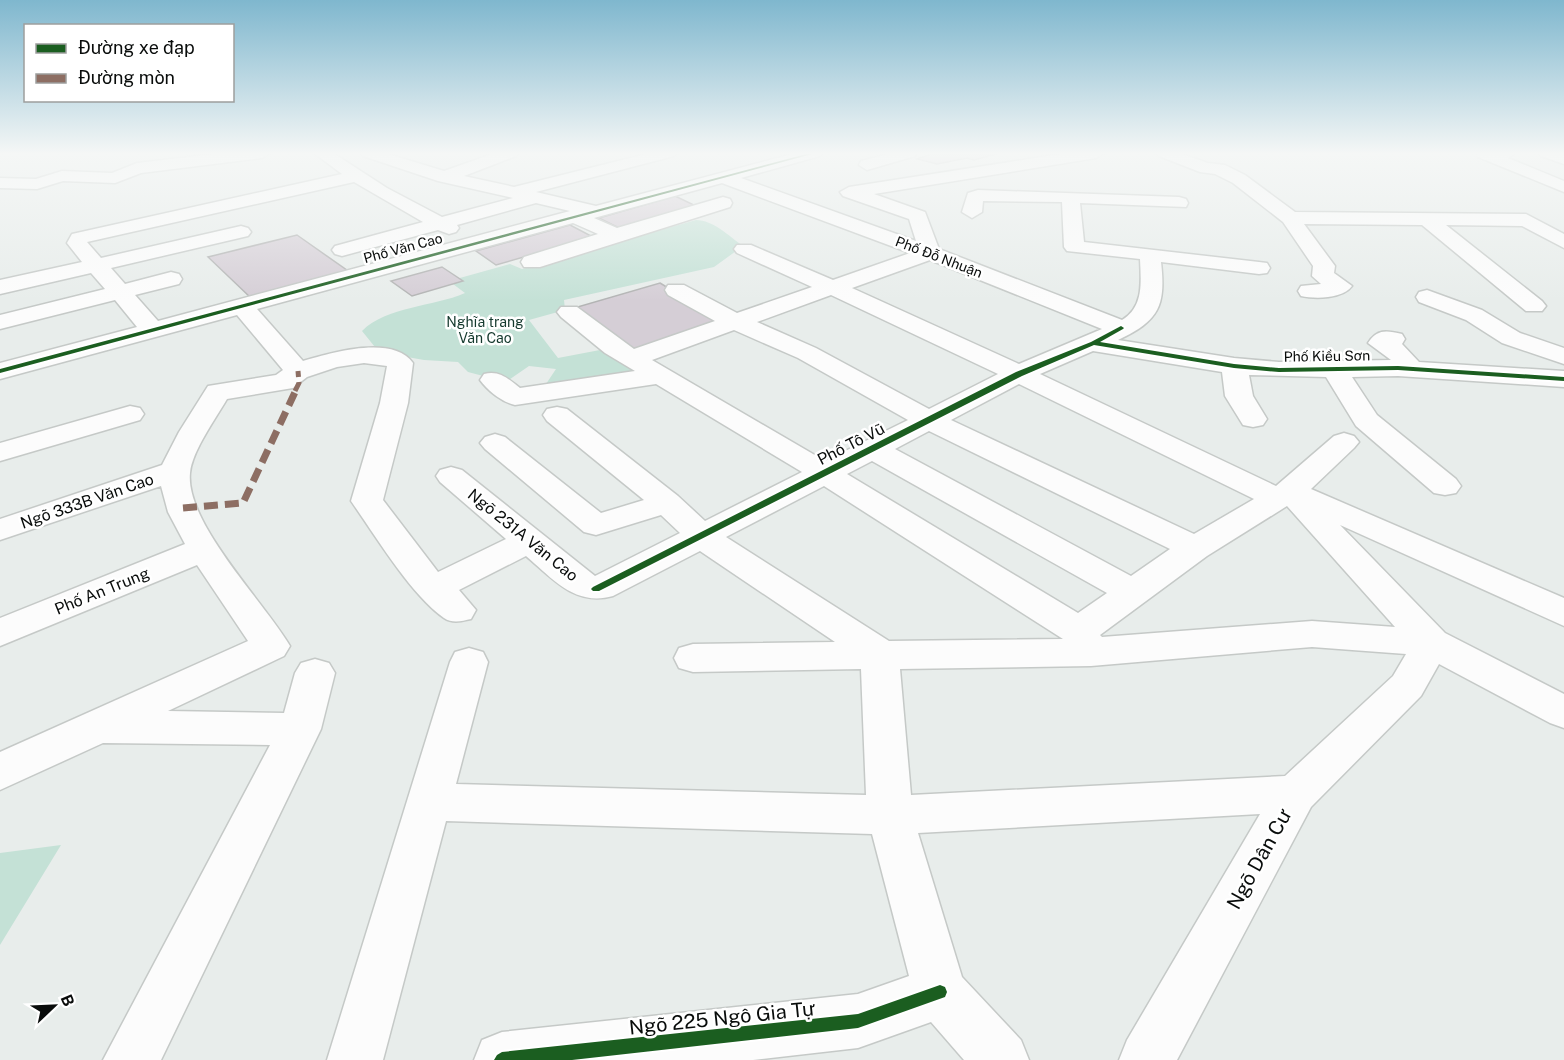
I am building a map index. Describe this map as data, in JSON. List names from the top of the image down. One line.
{"streets":{"street":["Phố Văn Cao","Phố Đỗ Nhuận","Phố Kiều Sơn","Phố Tô Vũ","Ngõ 333B Văn Cao","Ngõ 231A Văn Cao","Phố An Trung","Ngõ Dân Cư","Ngõ 225 Ngô Gia Tự"]},"crossings":[["Phố Đỗ Nhuận","Phố Tô Vũ"],["Phố Kiều Sơn","Phố Tô Vũ"],["Phố Tô Vũ","Ngõ 231A Văn Cao"]],"parks":["Nghĩa trang Văn Cao"],"legend":["Đường xe đạp","Đường mòn"],"north":"top right"}
